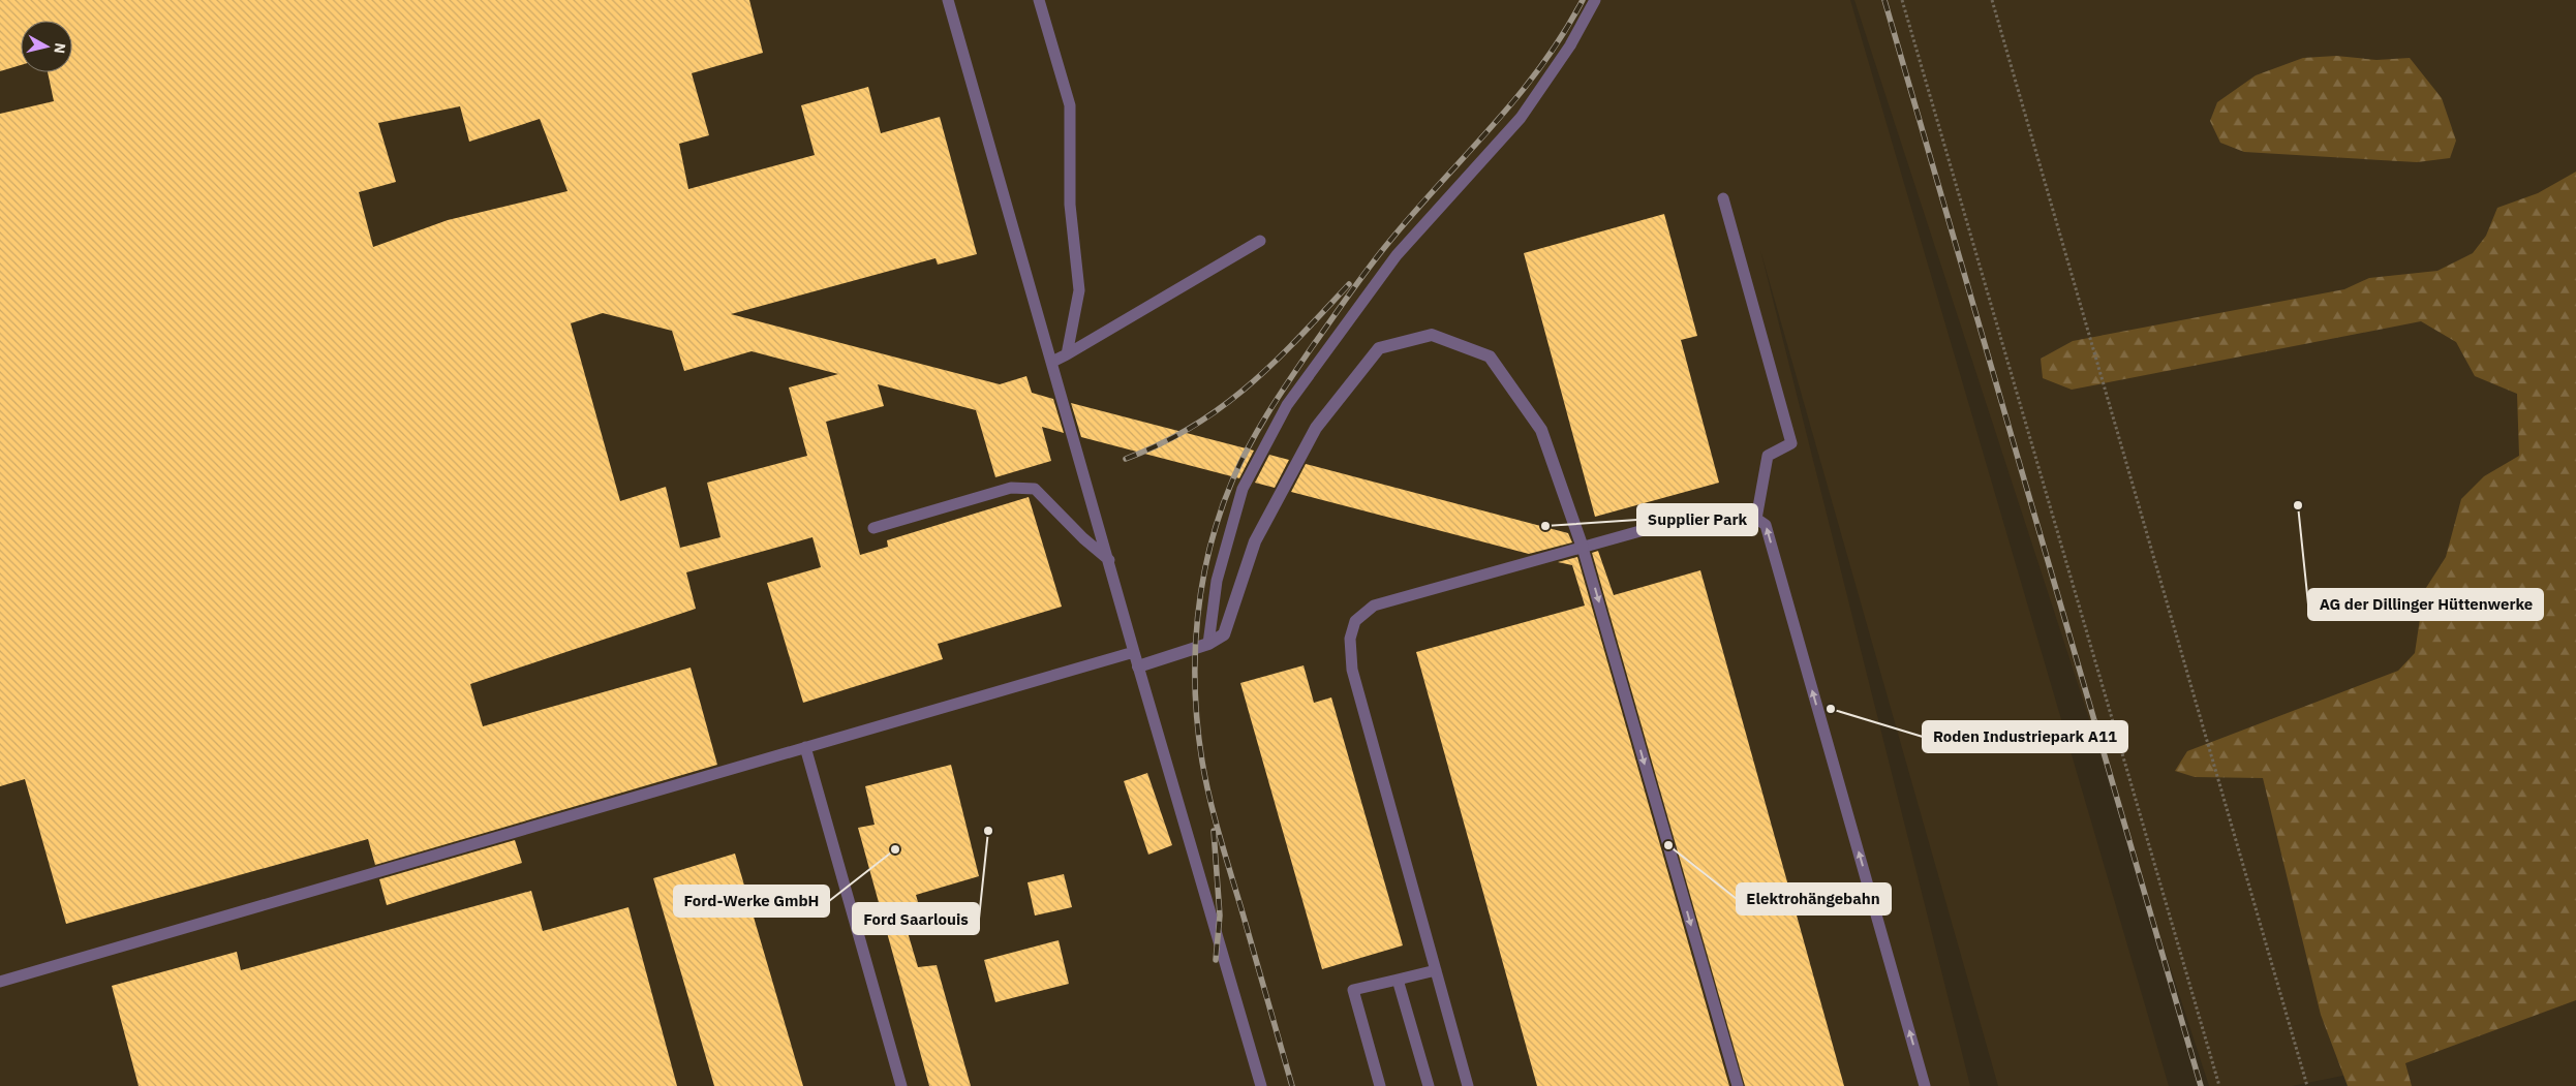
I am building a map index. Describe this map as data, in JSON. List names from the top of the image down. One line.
{"places":["AG der Dillinger Hüttenwerke","Supplier Park","Roden Industriepark A11","Ford Saarlouis","Elektrohängebahn","Ford-Werke GmbH"],"north":"right"}
